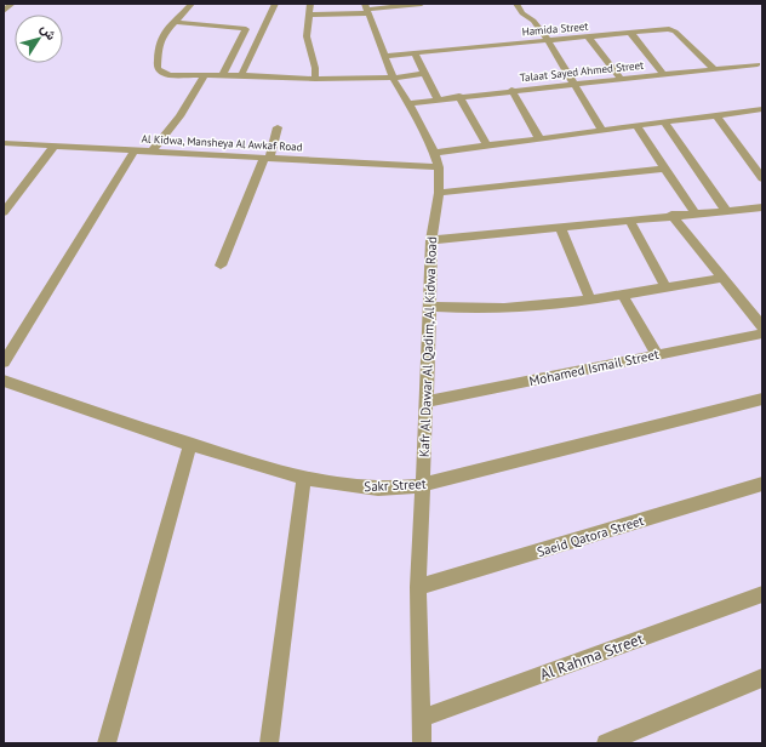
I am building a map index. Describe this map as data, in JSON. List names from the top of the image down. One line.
{"streets":{"street":["Hamida Street","Talaat Sayed Ahmed Street","Al Kidwa, Mansheya Al Awkaf Road","Kafr Al Dawar Al Qadim, Al Kidwa Road","Mohamed Ismail Street","Sakr Street","Saeid Qatora Street","Al Rahma Street"]},"crossings":[["Hamida Street","Talaat Sayed Ahmed Street"],["Hamida Street","Kafr Al Dawar Al Qadim, Al Kidwa Road"],["Talaat Sayed Ahmed Street","Kafr Al Dawar Al Qadim, Al Kidwa Road"],["Al Kidwa, Mansheya Al Awkaf Road","Kafr Al Dawar Al Qadim, Al Kidwa Road"],["Kafr Al Dawar Al Qadim, Al Kidwa Road","Mohamed Ismail Street"],["Kafr Al Dawar Al Qadim, Al Kidwa Road","Sakr Street"],["Kafr Al Dawar Al Qadim, Al Kidwa Road","Saeid Qatora Street"],["Kafr Al Dawar Al Qadim, Al Kidwa Road","Al Rahma Street"]],"north":"top right"}
